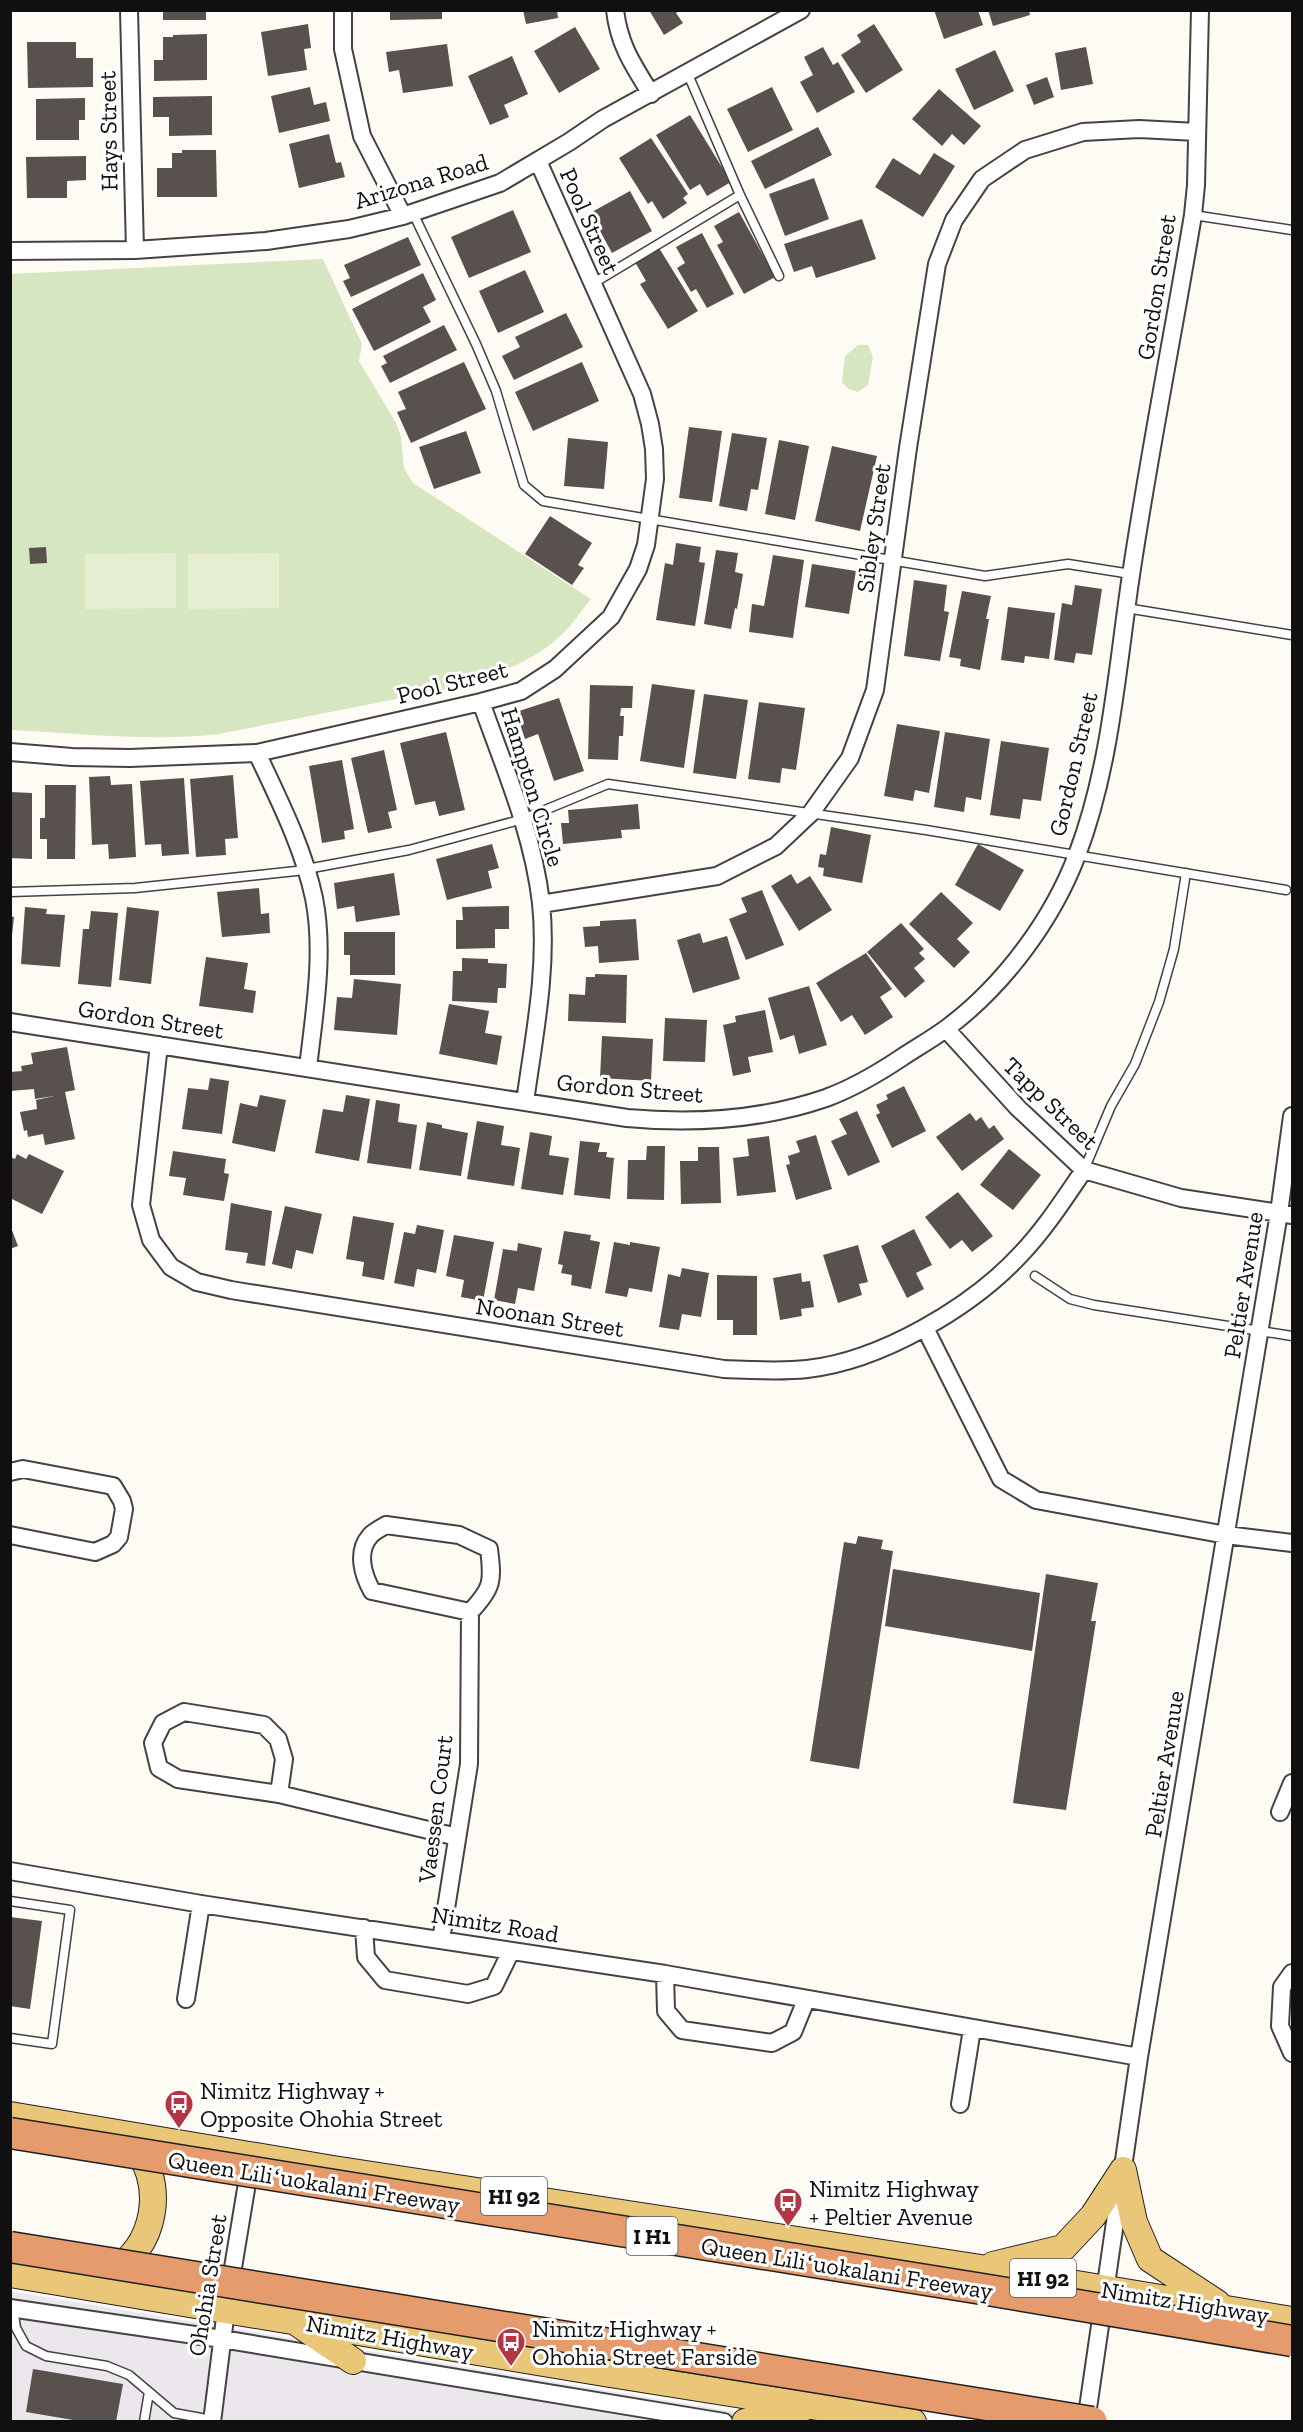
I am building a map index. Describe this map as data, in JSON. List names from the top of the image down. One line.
{"streets":{"highway":["Queen Liliʻuokalani Freeway","I H1"],"main road":["HI 92","Nimitz Highway"],"street":["Hays Street","Arizona Road","Pool Street","Gordon Street","Sibley Street","Hampton Circle","Tapp Street","Peltier Avenue","Noonan Street","Vaessen Court","Nimitz Road","Ohohia Street"]},"crossings":[["Hays Street","Arizona Road"],["Arizona Road","Pool Street"],["Pool Street","Hampton Circle"],["Gordon Street","Sibley Street"],["Gordon Street","Hampton Circle"],["Gordon Street","Tapp Street"],["Gordon Street","Noonan Street"],["Sibley Street","Hampton Circle"],["Tapp Street","Peltier Avenue"],["Tapp Street","Noonan Street"],["Peltier Avenue","Nimitz Road"],["Peltier Avenue","Nimitz Highway"],["Vaessen Court","Nimitz Road"],["Ohohia Street","Nimitz Highway"]],"places":{"bus stop":["Nimitz Highway + Opposite Ohohia Street","Nimitz Highway + Peltier Avenue","Nimitz Highway + Ohohia Street Farside"]}}
